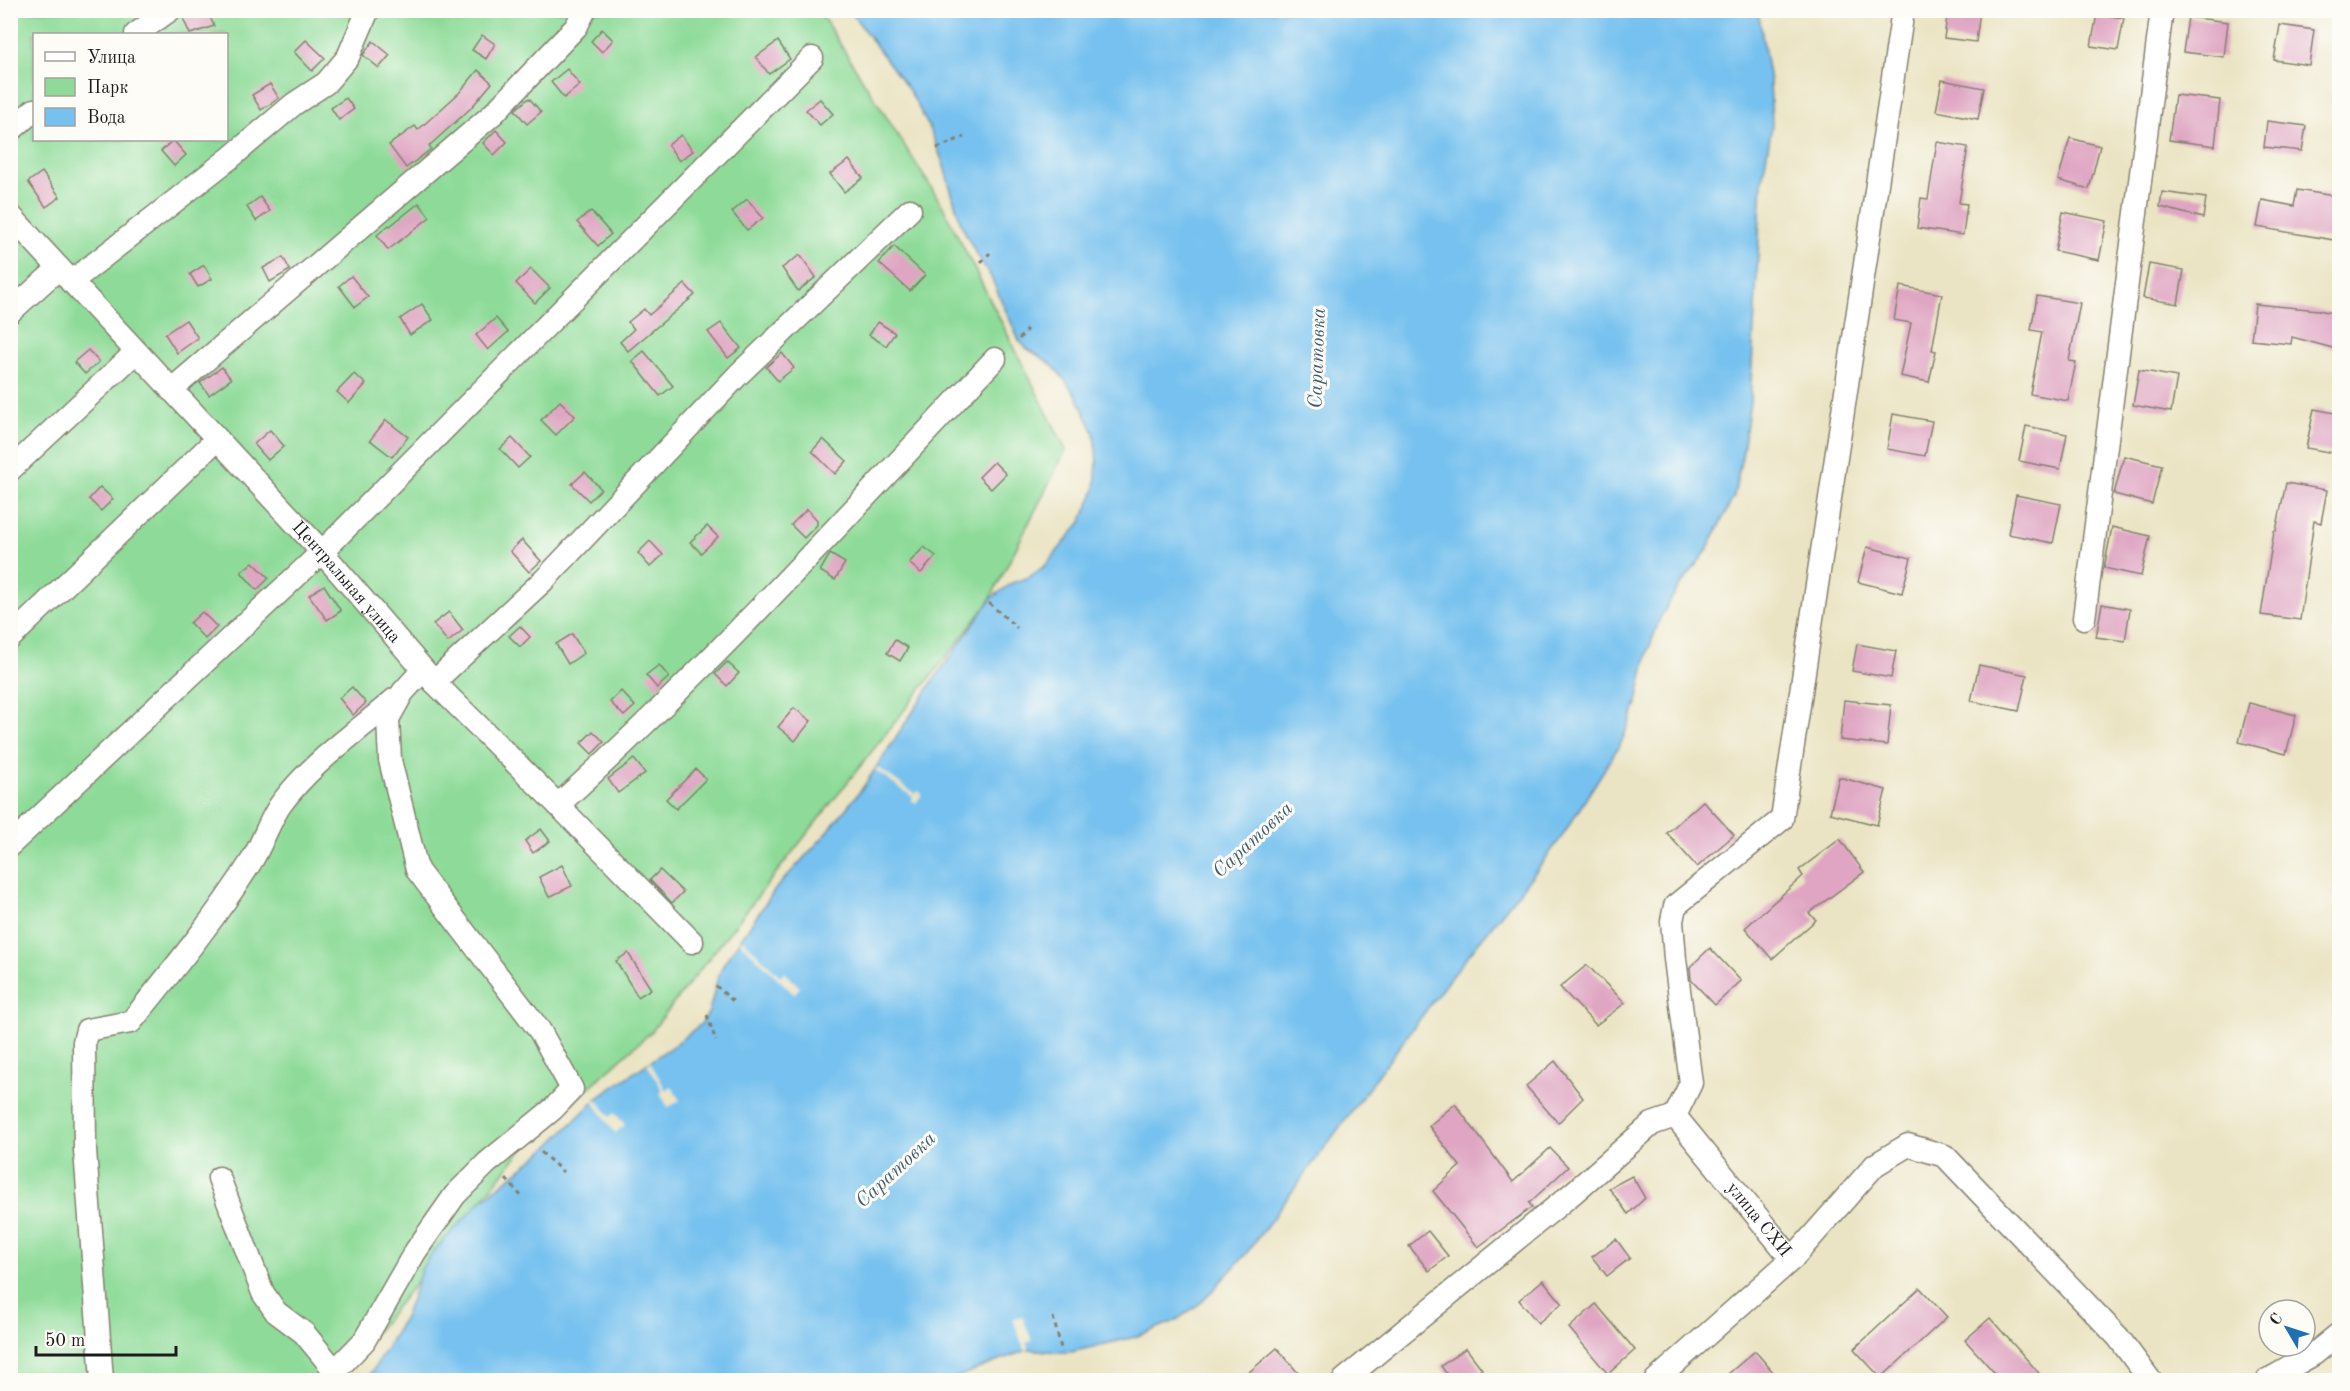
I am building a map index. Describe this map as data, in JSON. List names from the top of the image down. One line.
{"streets":{"street":["Центральная улица","улица СХИ"]},"water":["Саратовка"],"legend":["Улица","Парк","Вода"],"scale_bar":"50 m","north":"top left"}
